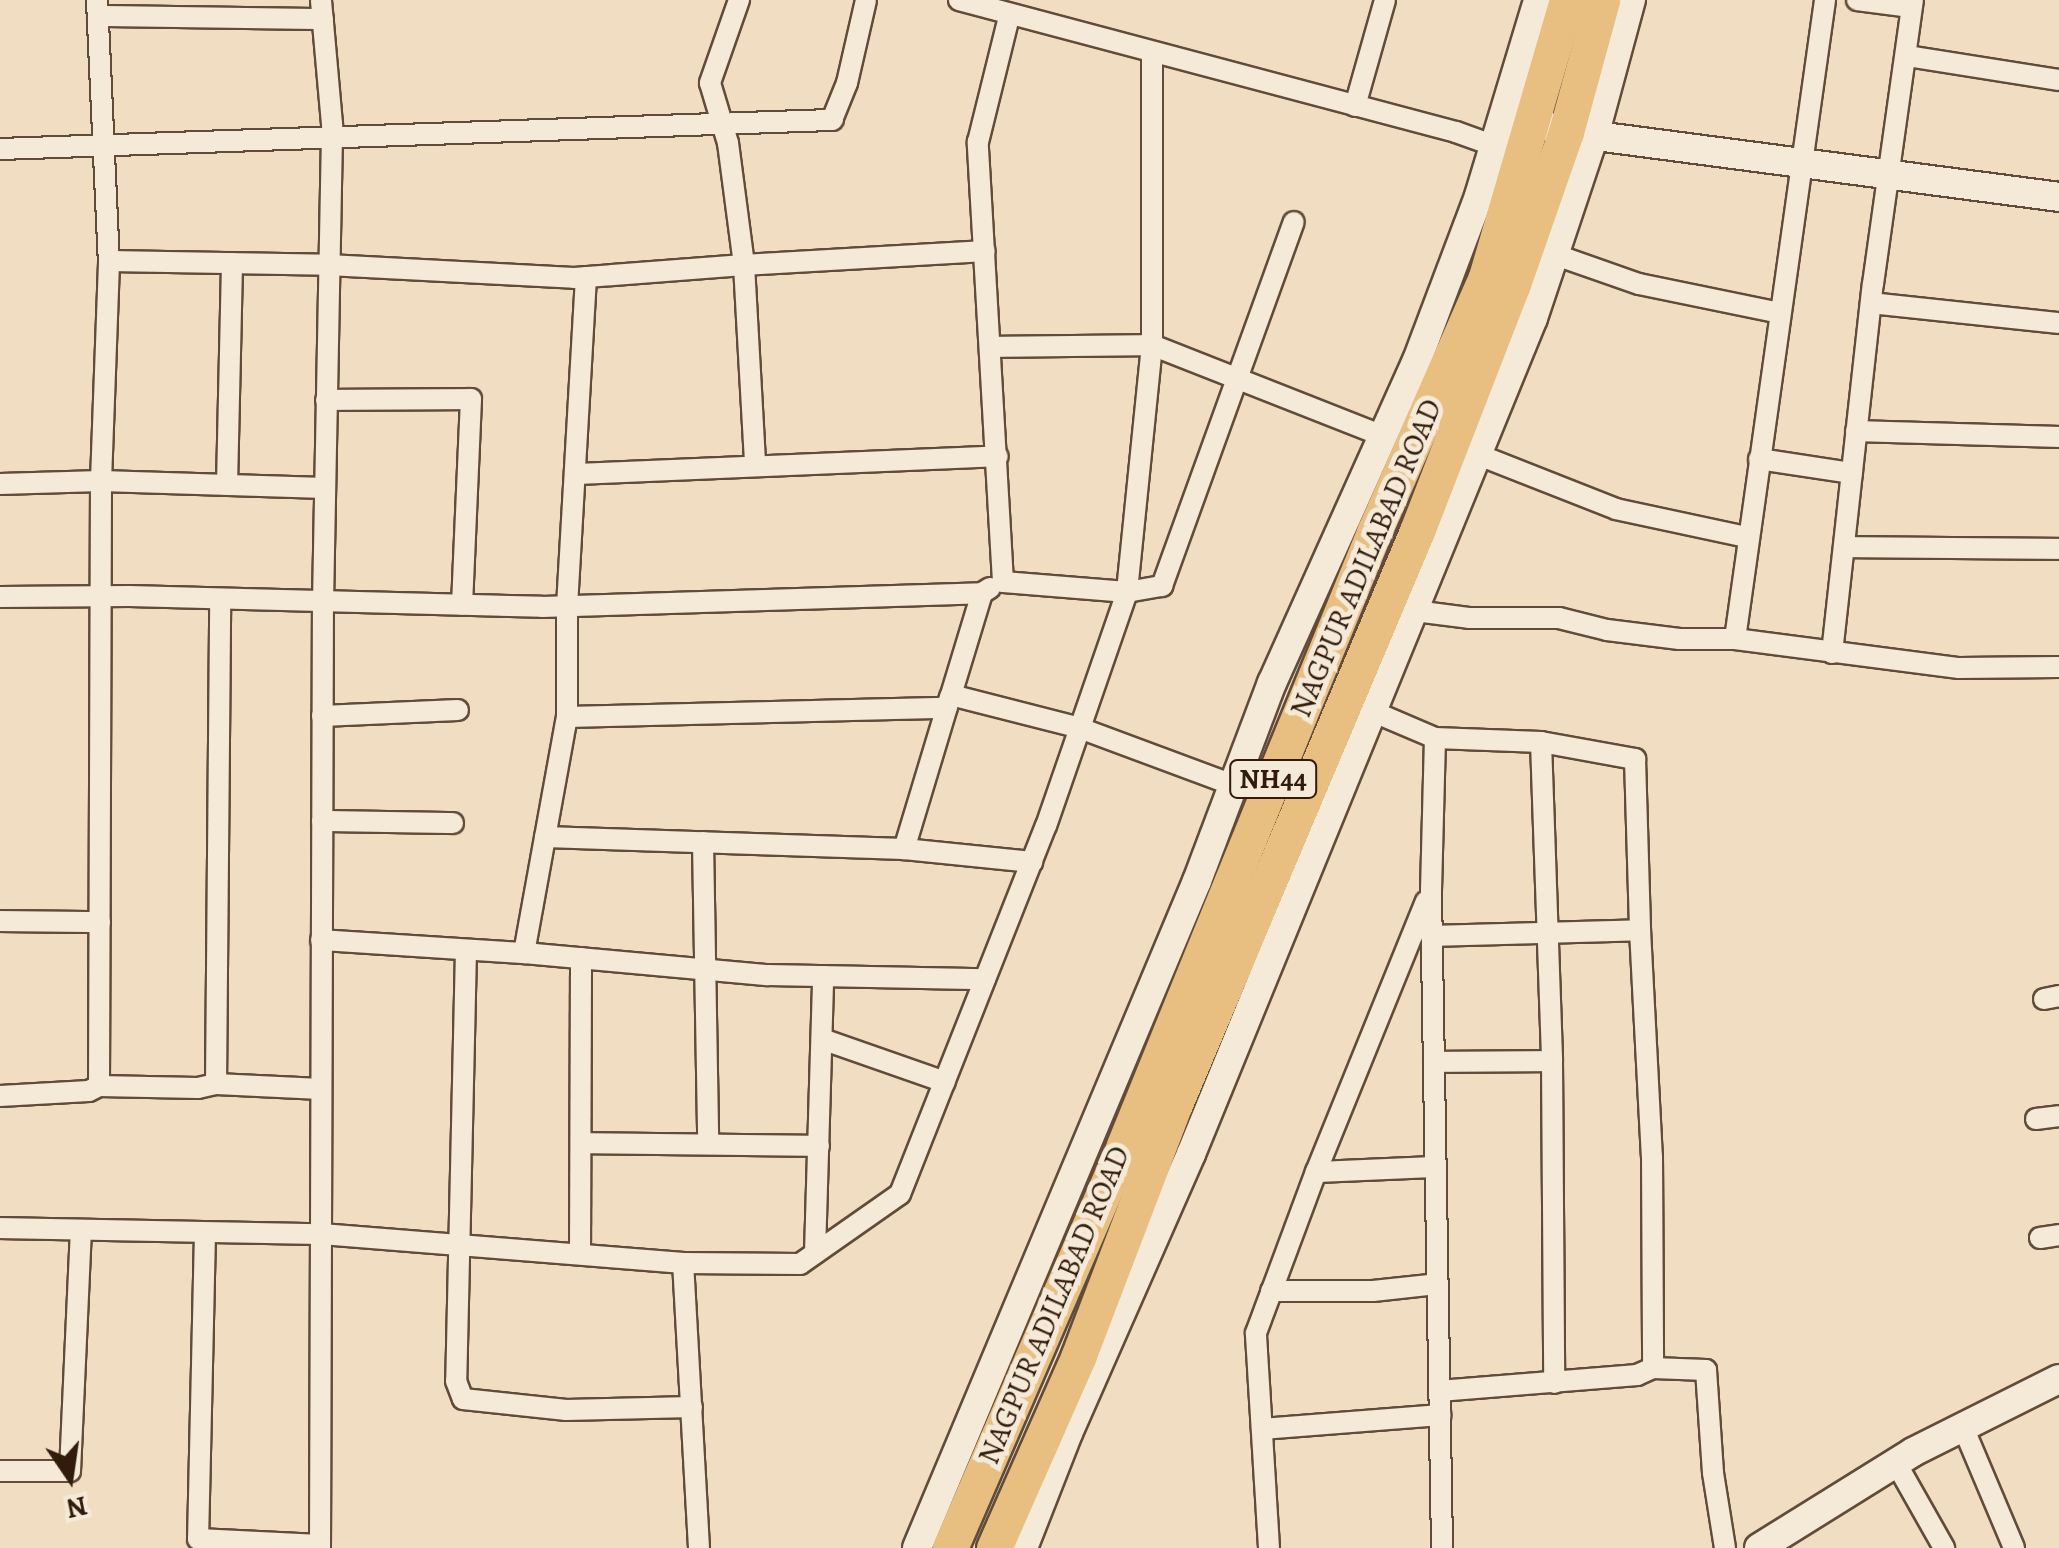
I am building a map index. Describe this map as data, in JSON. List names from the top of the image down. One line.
{"streets":{"highway":["NAGPUR ADILABAD ROAD","NH44"]},"north":"bottom"}
